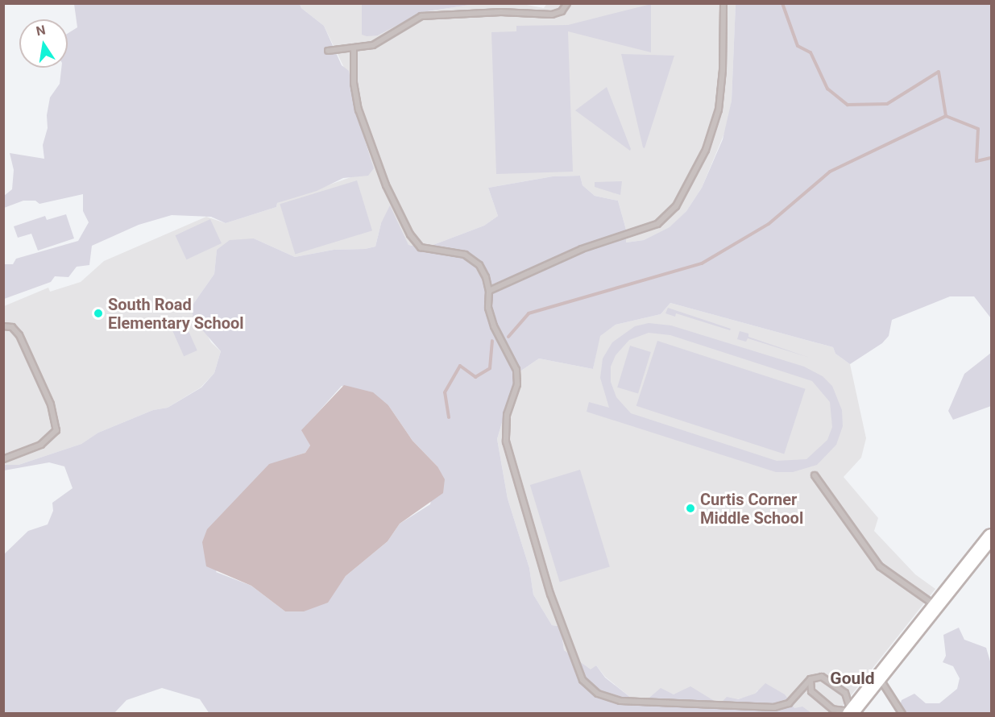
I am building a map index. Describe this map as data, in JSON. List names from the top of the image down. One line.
{"districts":["Gould"],"places":["South Road Elementary School","Curtis Corner Middle School"],"north":"top"}
